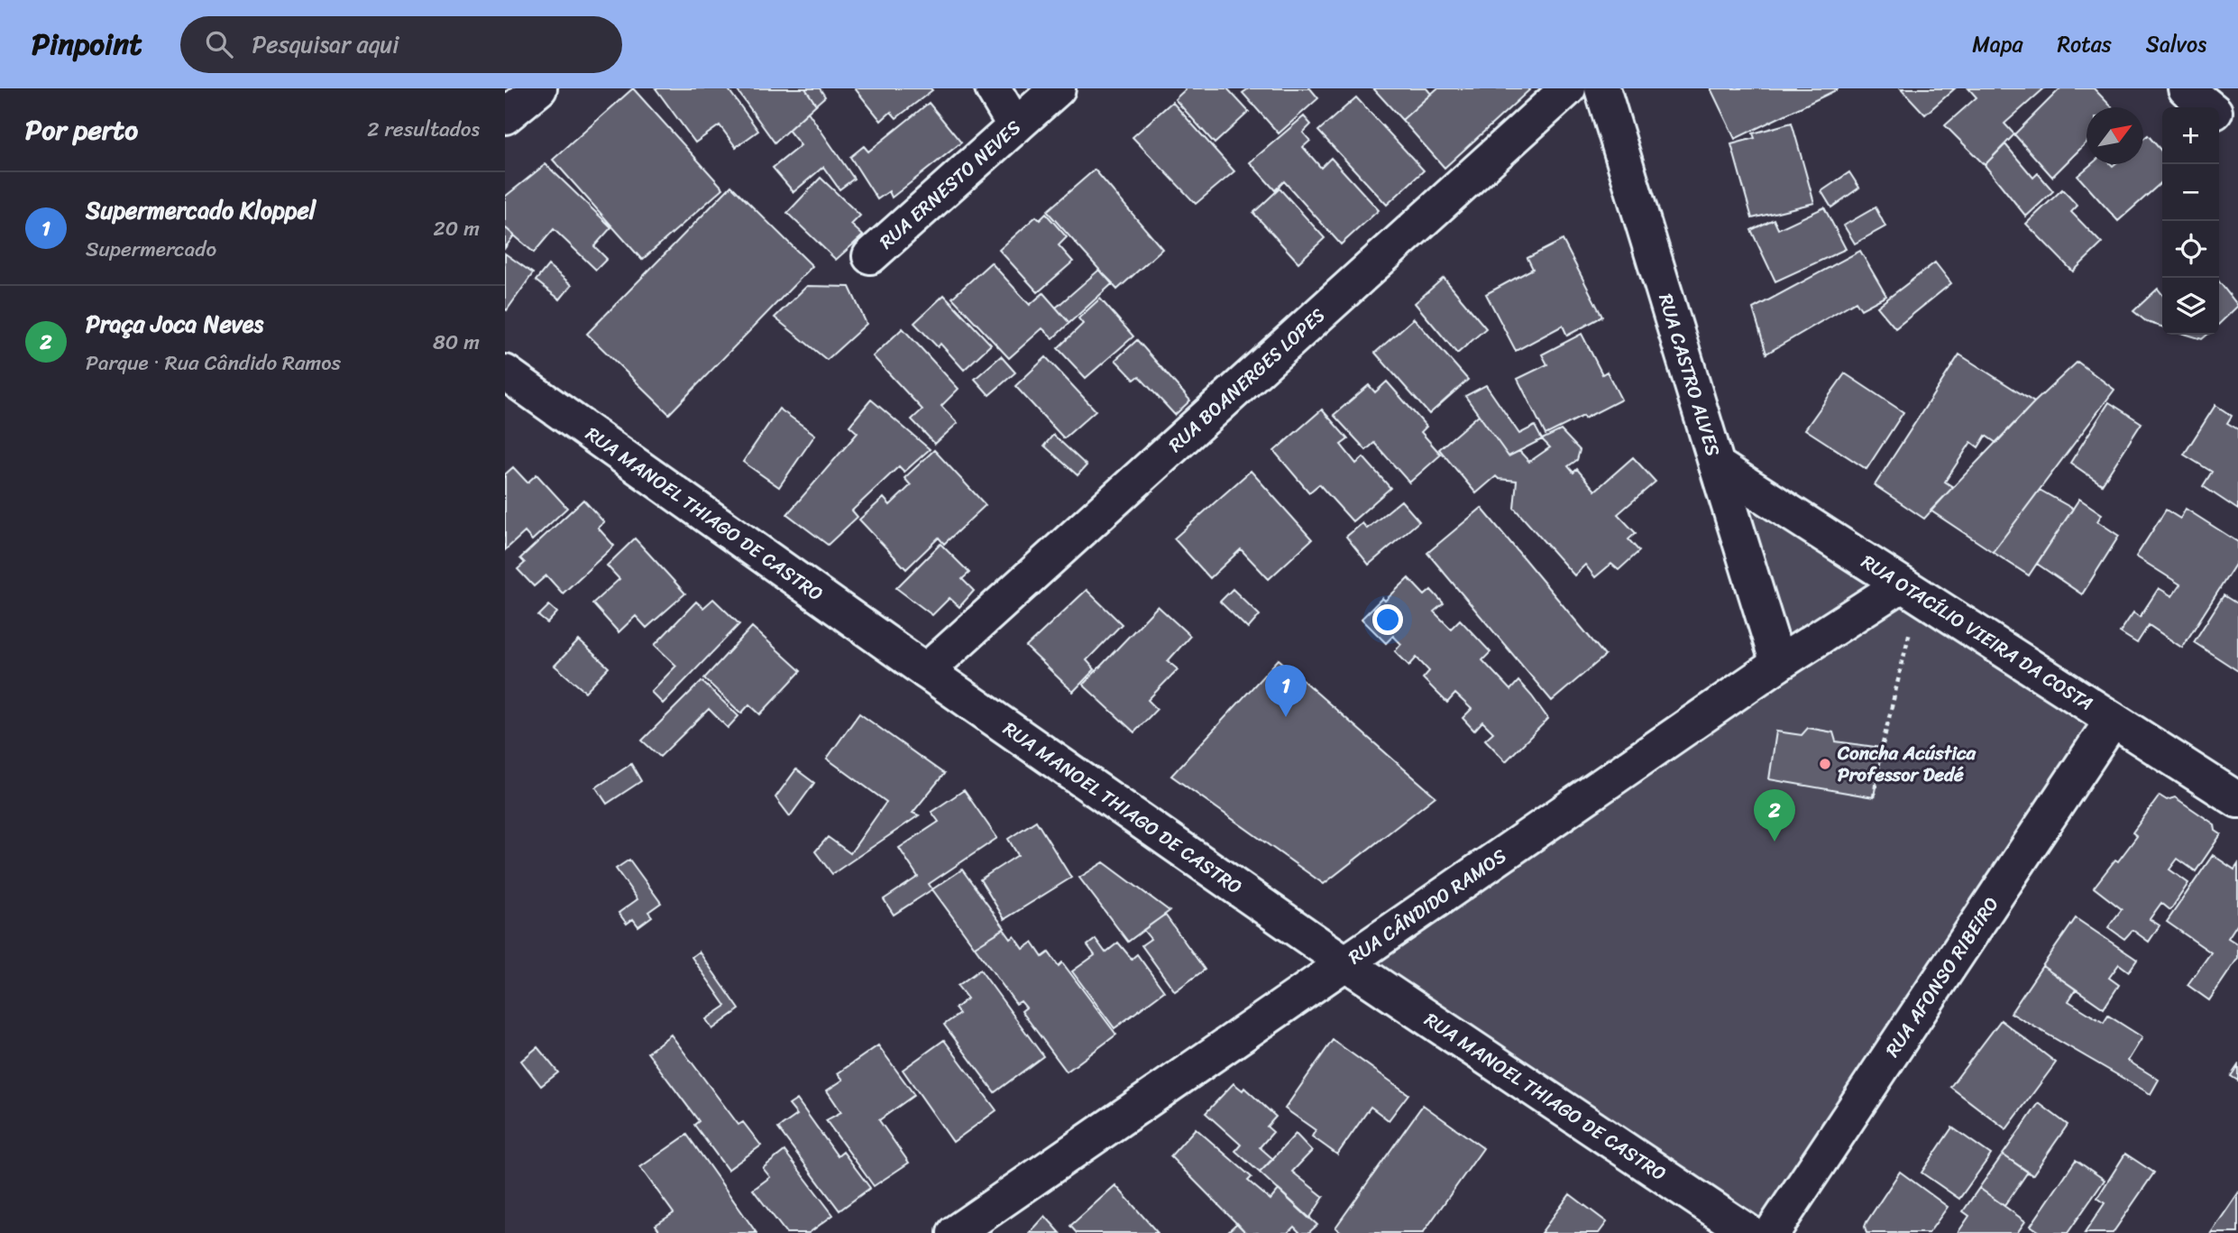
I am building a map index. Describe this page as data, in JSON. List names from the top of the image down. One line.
{"streets":{"street":["RUA ERNESTO NEVES","RUA CASTRO ALVES","RUA BOANERGES LOPES","RUA MANOEL THIAGO DE CASTRO","RUA OTACÍLIO VIEIRA DA COSTA","RUA CÂNDIDO RAMOS","RUA AFONSO RIBEIRO"]},"crossings":[["RUA CASTRO ALVES","RUA OTACÍLIO VIEIRA DA COSTA"],["RUA CASTRO ALVES","RUA CÂNDIDO RAMOS"],["RUA BOANERGES LOPES","RUA MANOEL THIAGO DE CASTRO"],["RUA MANOEL THIAGO DE CASTRO","RUA CÂNDIDO RAMOS"],["RUA OTACÍLIO VIEIRA DA COSTA","RUA CÂNDIDO RAMOS"],["RUA OTACÍLIO VIEIRA DA COSTA","RUA AFONSO RIBEIRO"]],"places":["Concha Acústica Professor Dedé"],"north":"top right","page":{"header":"Pinpoint","search":"Pesquisar aqui","nav":["Mapa","Rotas","Salvos"],"heading":["Por perto","2 resultados"],"map_buttons":["+","−"],"list":[{"mark":"1","name":"Supermercado Kloppel","note":"Supermercado","value":"20 m"},{"mark":"2","name":"Praça Joca Neves","note":"Parque · Rua Cândido Ramos","value":"80 m"}],"pins":["1","2"]}}
